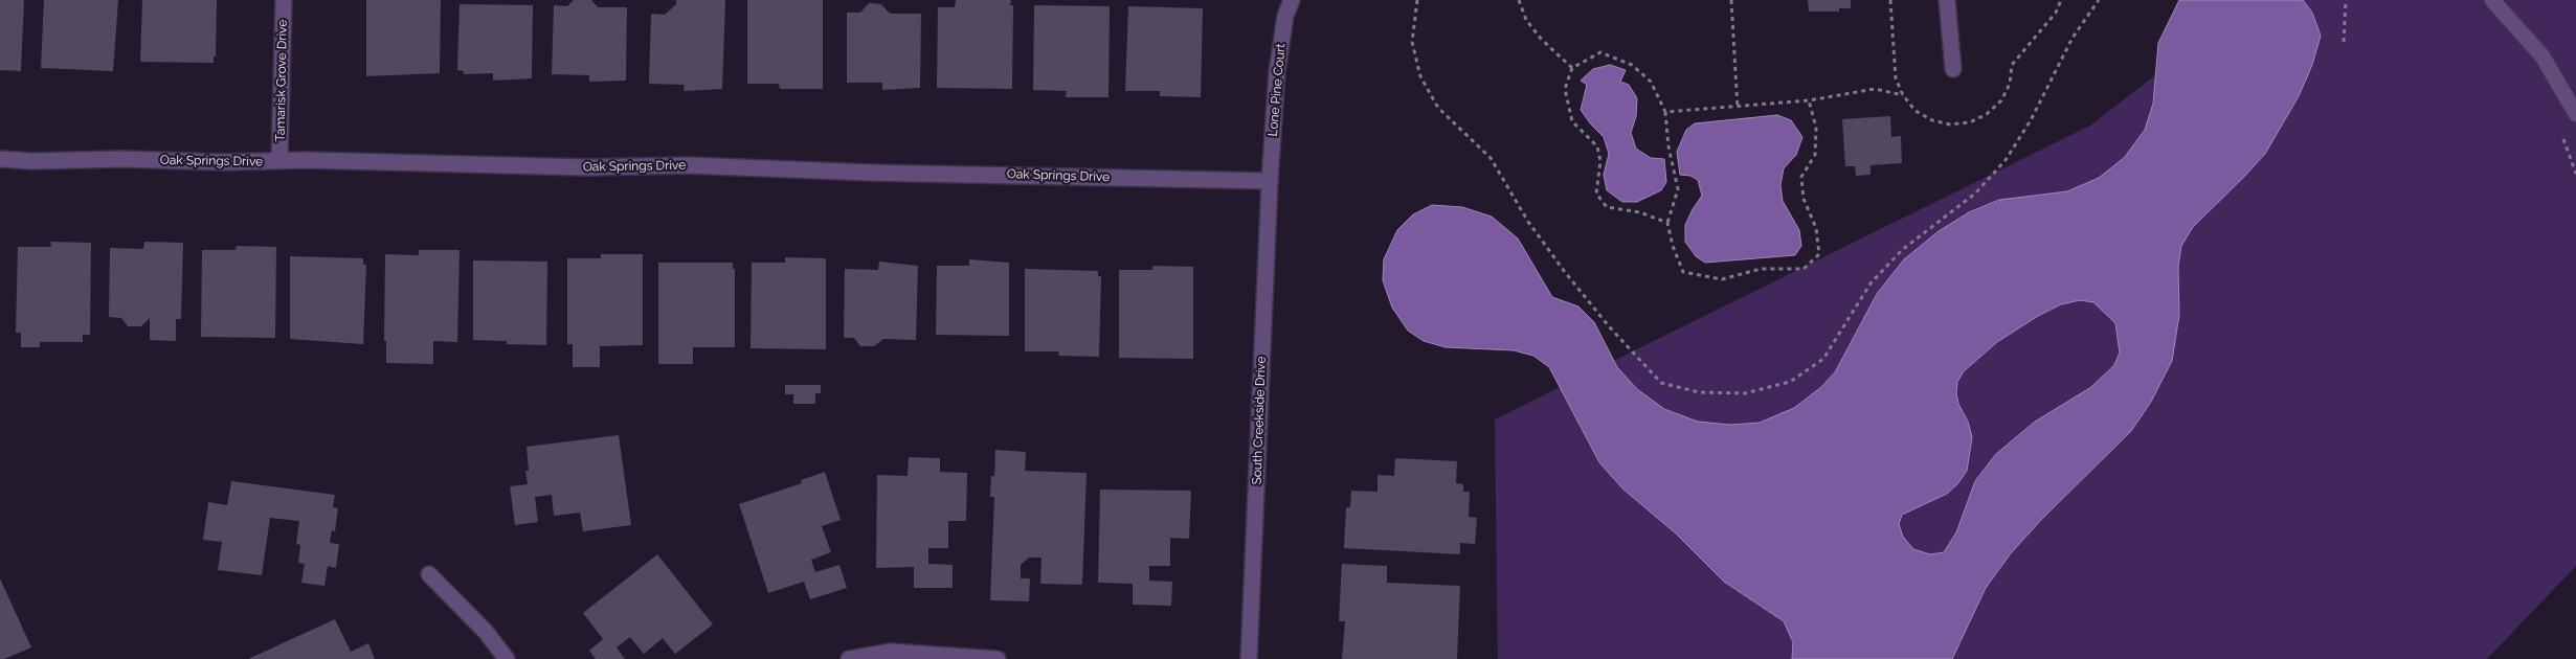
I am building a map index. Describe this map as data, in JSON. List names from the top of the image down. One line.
{"streets":{"street":["Tamarisk Grove Drive","Lone Pine Court","Oak Springs Drive","South Creekside Drive"]},"crossings":[["Tamarisk Grove Drive","Oak Springs Drive"],["Lone Pine Court","Oak Springs Drive"],["Lone Pine Court","South Creekside Drive"],["Oak Springs Drive","South Creekside Drive"]]}
